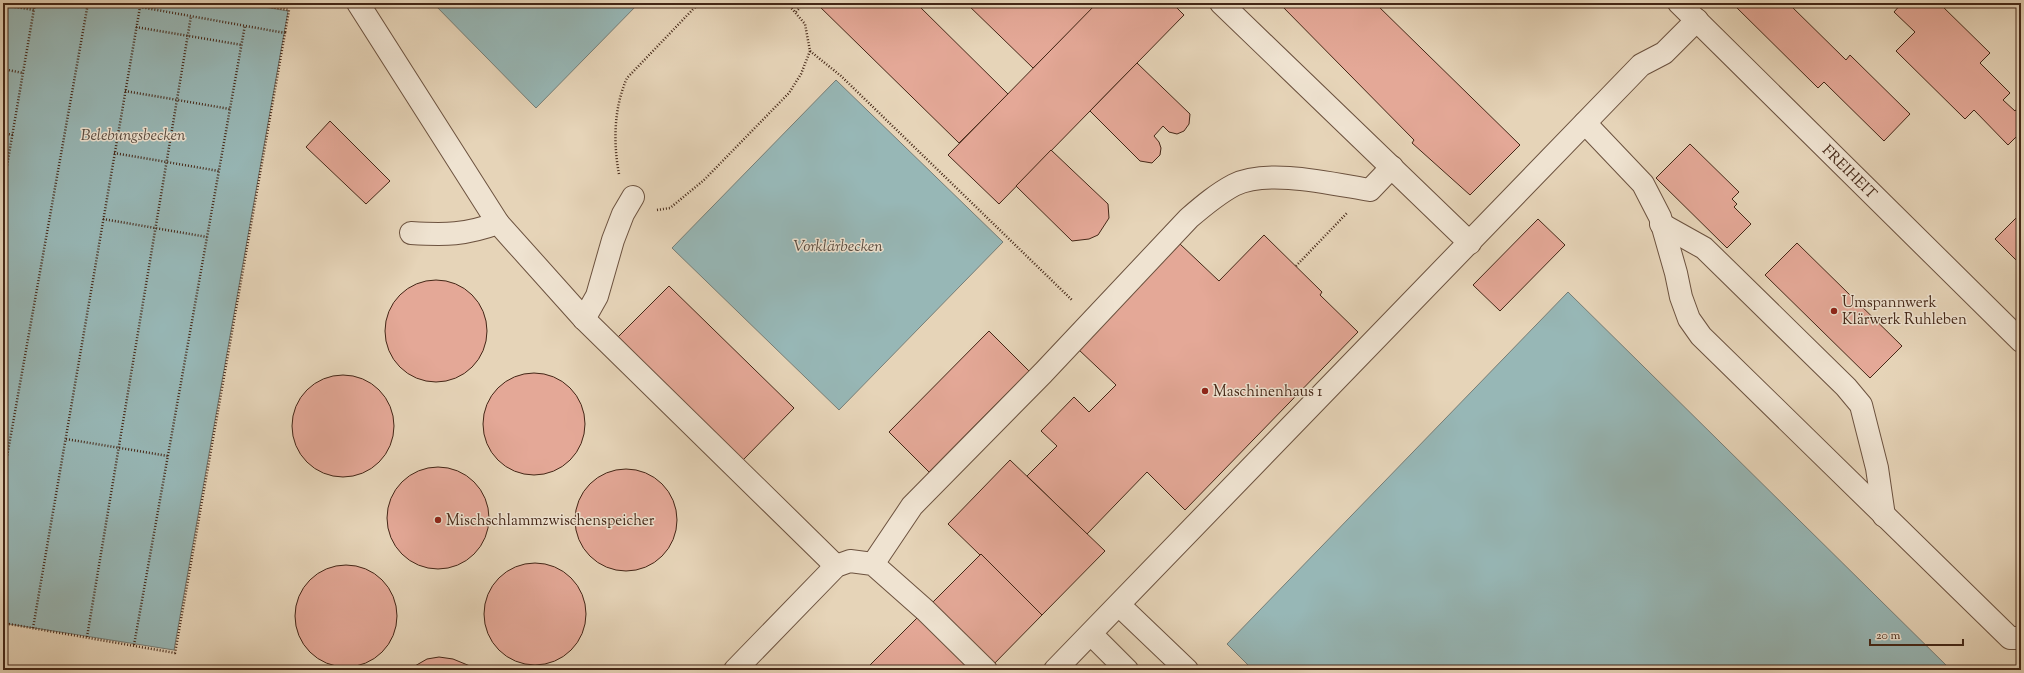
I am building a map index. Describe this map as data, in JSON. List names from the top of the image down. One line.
{"streets":{"street":["FREIHEIT"]},"water":["Belebungsbecken","Vorklärbecken"],"places":["Umspannwerk Klärwerk Ruhleben","Maschinenhaus 1","Mischschlammzwischenspeicher"],"scale_bar":"20 m"}
